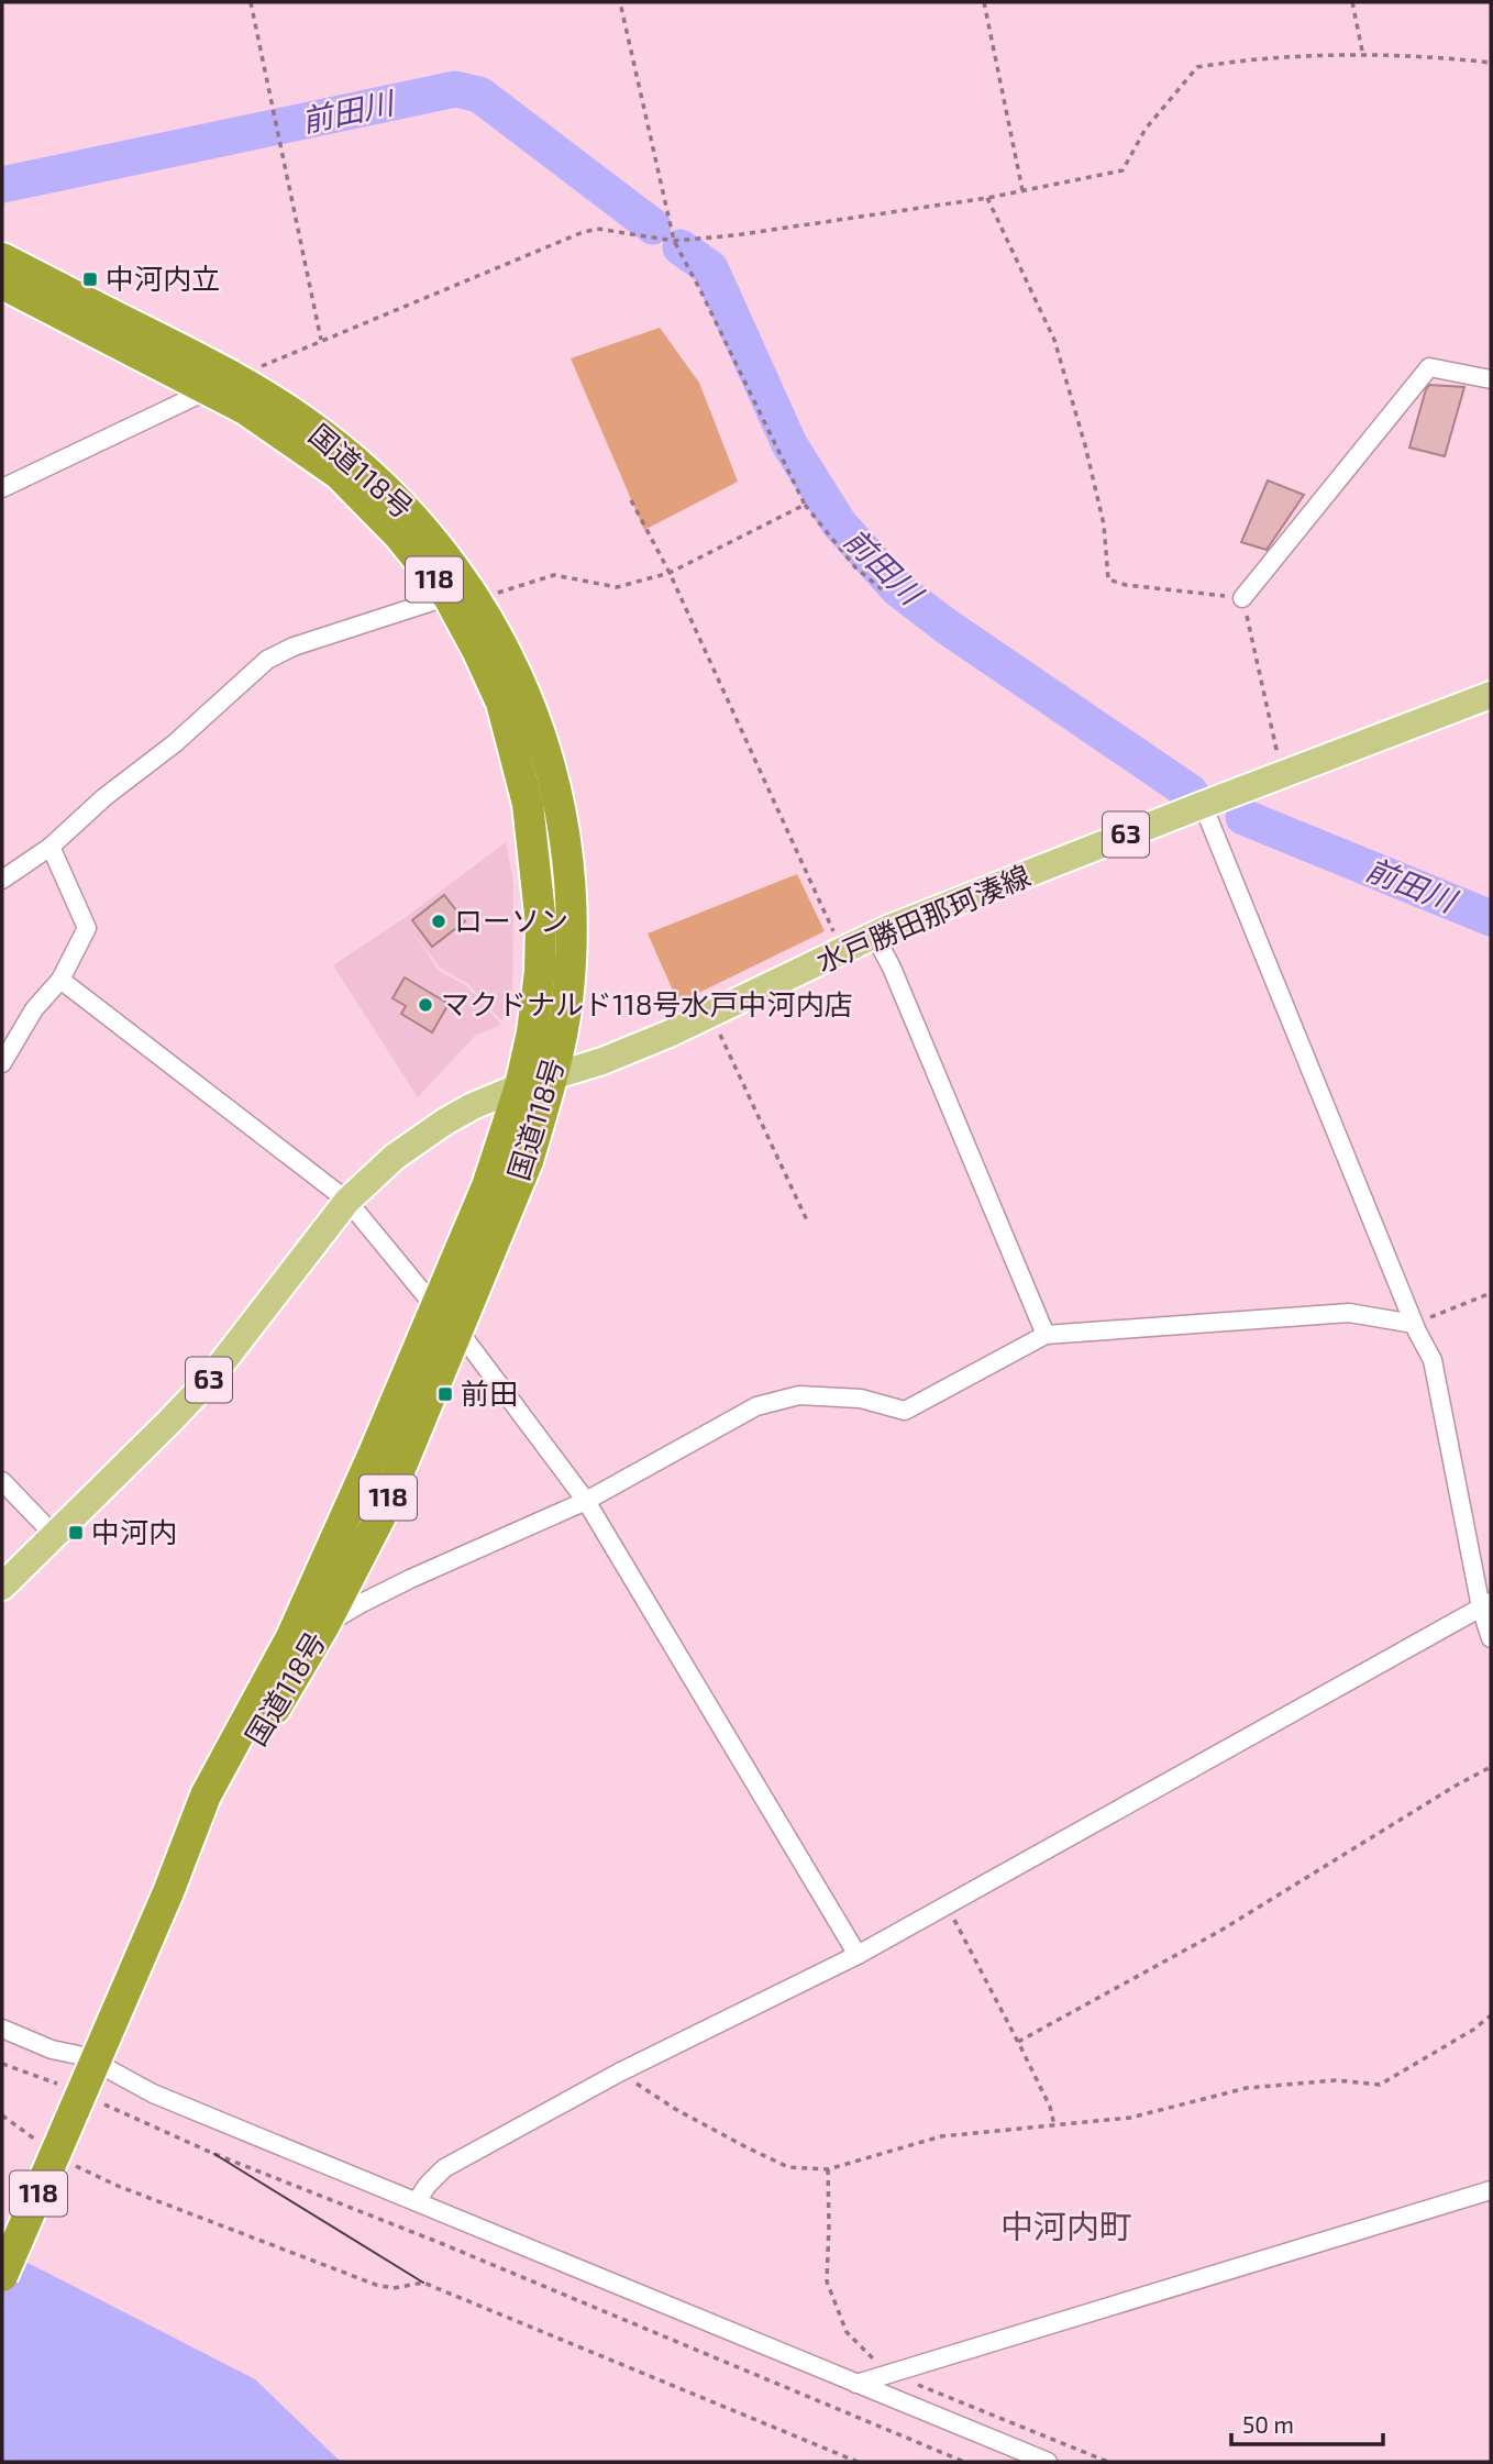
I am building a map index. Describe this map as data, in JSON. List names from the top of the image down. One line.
{"streets":{"highway":["国道118号","118"],"main road":["63","水戸勝田那珂湊線"]},"crossings":[["国道118号","水戸勝田那珂湊線"]],"districts":["中河内町"],"water":["前田川"],"places":{"transit":["中河内立","前田","中河内"],"other":["ローソン","マクドナルド118号水戸中河内店"]},"scale_bar":"50 m"}
